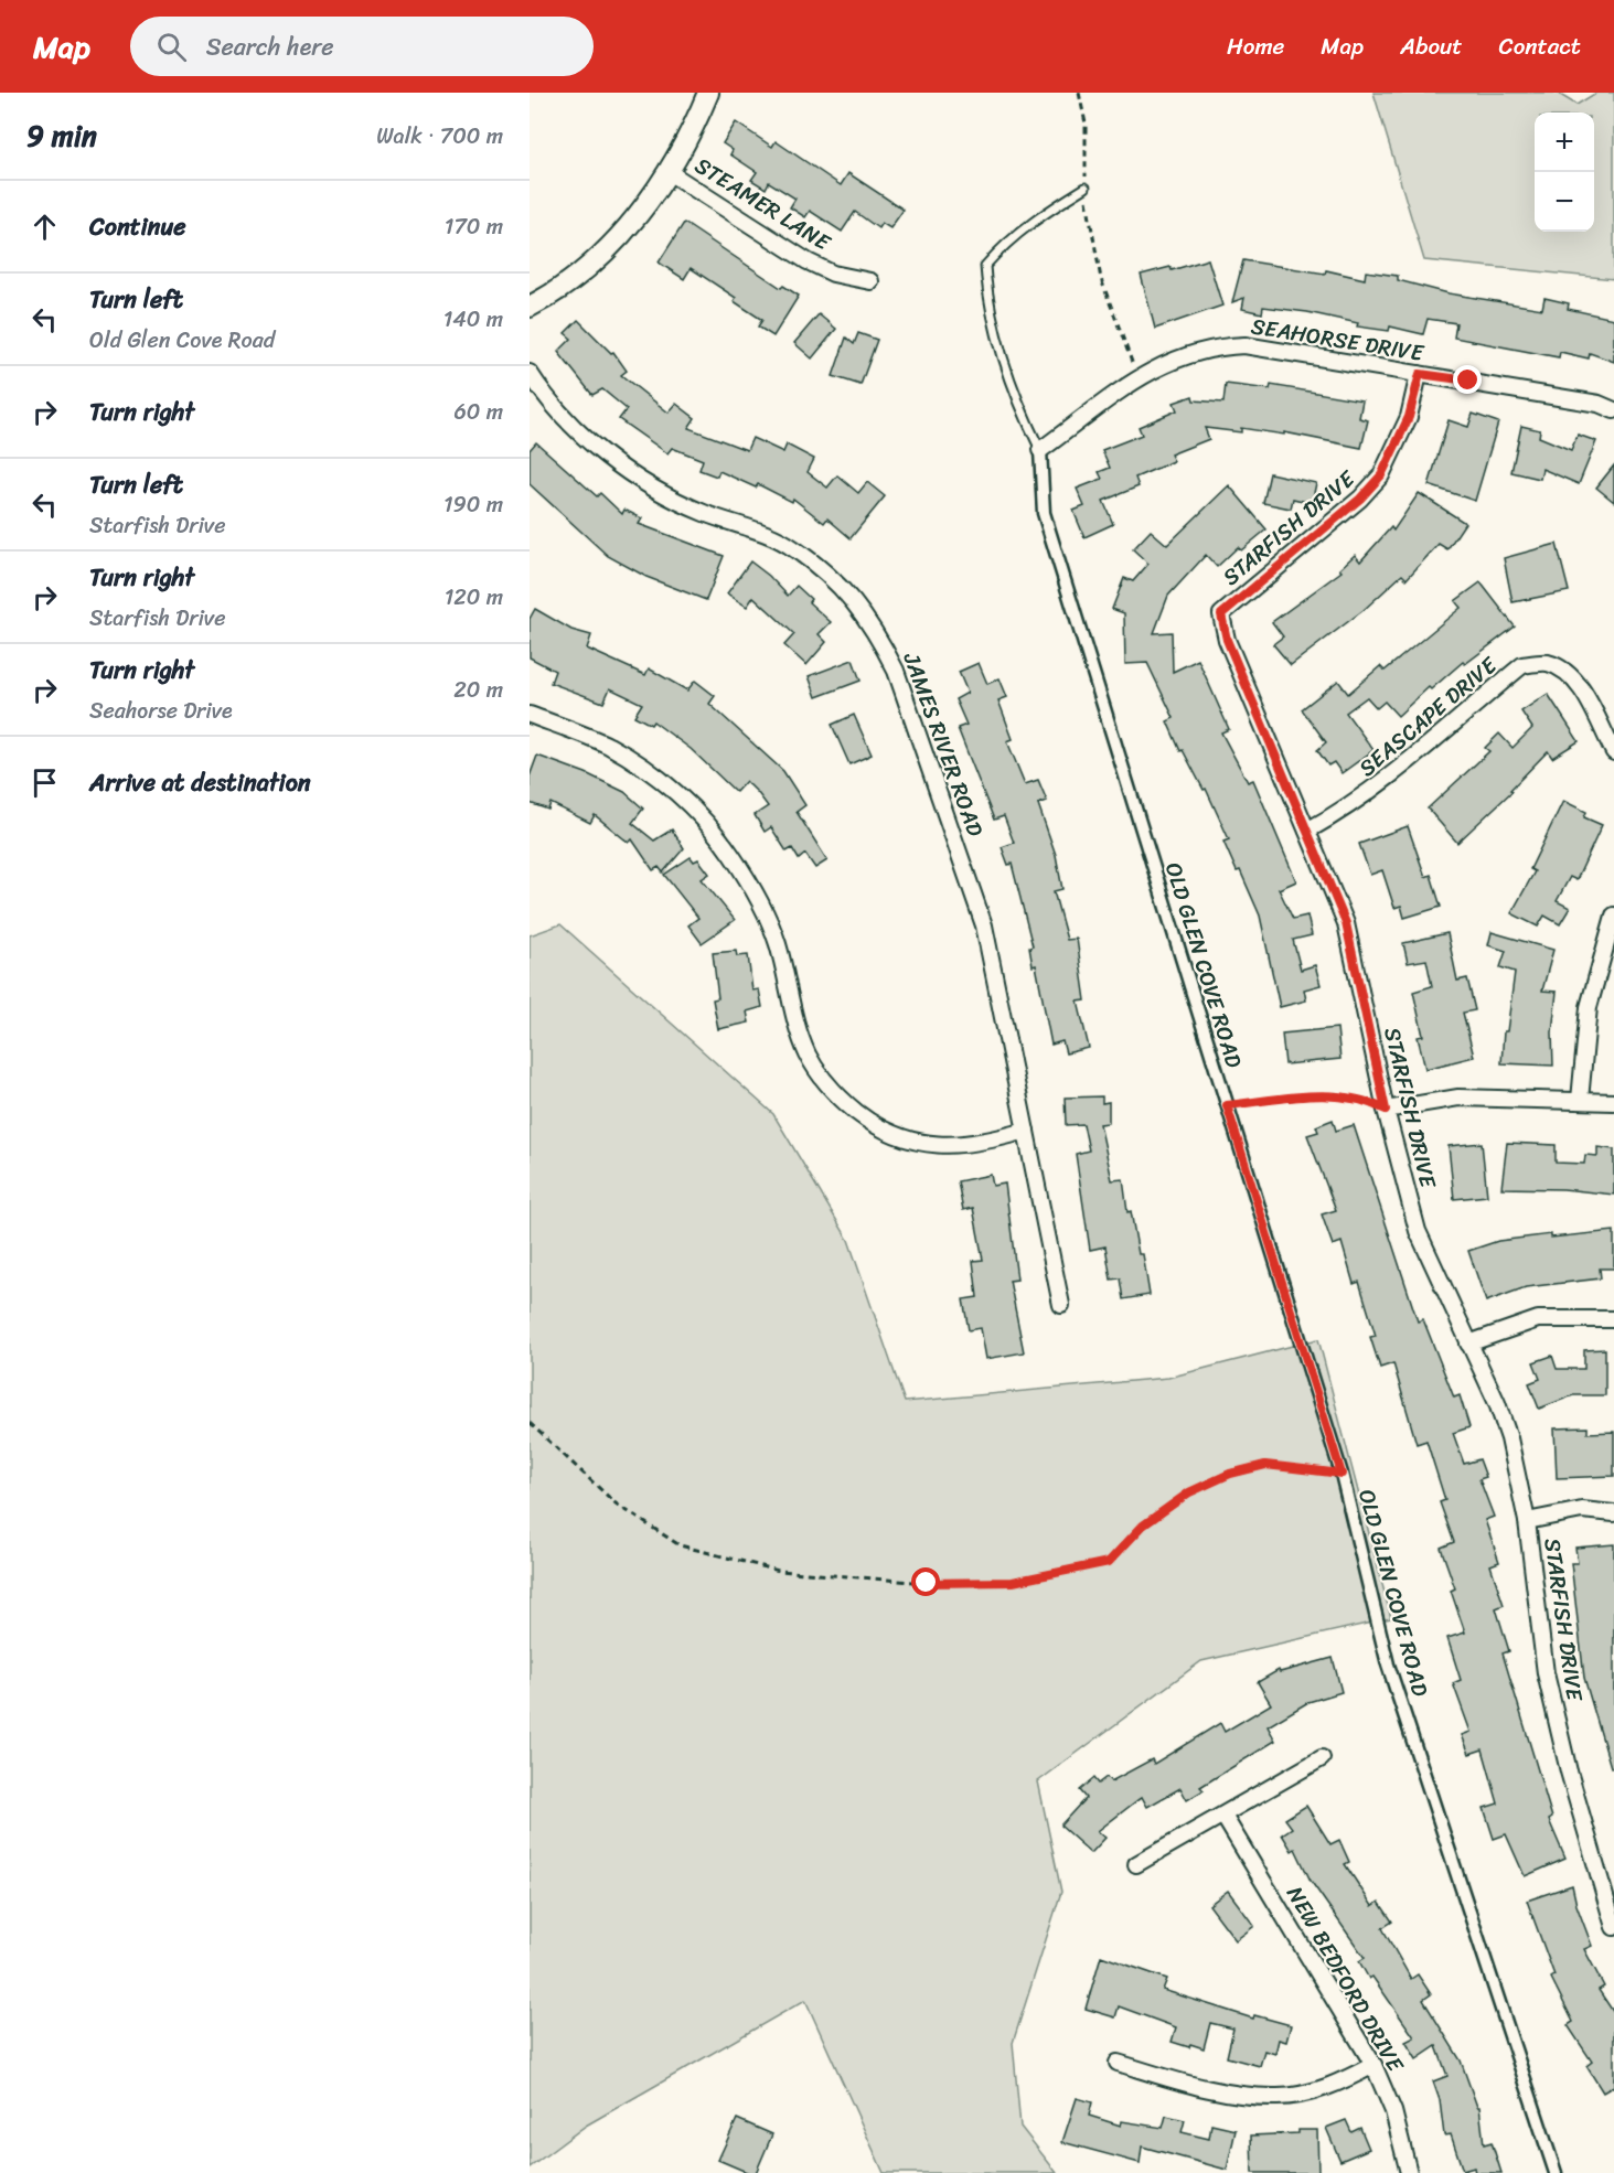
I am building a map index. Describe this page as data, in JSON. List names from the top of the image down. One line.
{"streets":{"street":["STEAMER LANE","SEAHORSE DRIVE","STARFISH DRIVE","SEASCAPE DRIVE","JAMES RIVER ROAD","OLD GLEN COVE ROAD","NEW BEDFORD DRIVE"]},"crossings":[["SEAHORSE DRIVE","STARFISH DRIVE"],["SEAHORSE DRIVE","OLD GLEN COVE ROAD"],["STARFISH DRIVE","SEASCAPE DRIVE"]],"page":{"header":"Map","search":"Search here","nav":["Home","Map","About","Contact"],"heading":["9 min","Walk · 700 m"],"map_buttons":["+","−"],"list":[["Continue","170 m"],["Turn left","Old Glen Cove Road","140 m"],["Turn right","60 m"],["Turn left","Starfish Drive","190 m"],["Turn right","Starfish Drive","120 m"],["Turn right","Seahorse Drive","20 m"],"Arrive at destination"]}}
